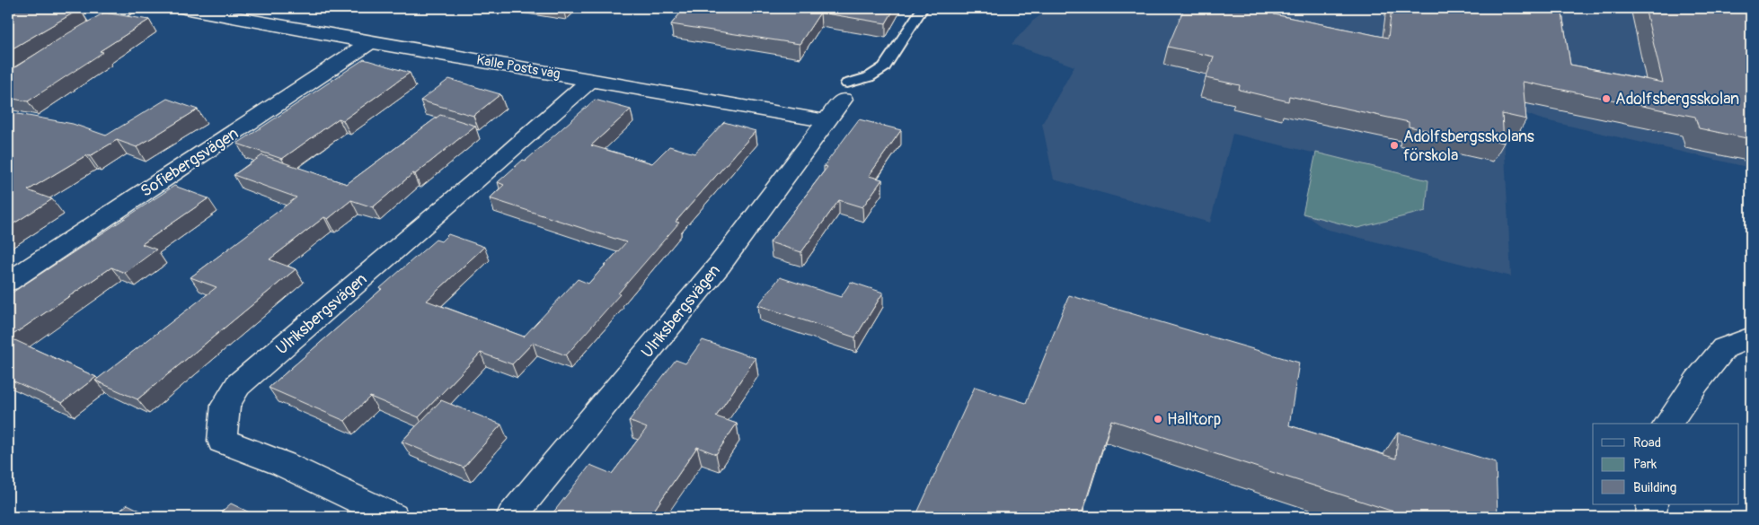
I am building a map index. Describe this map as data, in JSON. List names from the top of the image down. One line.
{"streets":{"street":["Kalle Posts väg","Sofiebergsvägen","Ulriksbergsvägen"]},"crossings":[["Kalle Posts väg","Sofiebergsvägen"],["Kalle Posts väg","Ulriksbergsvägen"]],"places":["Adolfsbergsskolan","Adolfsbergsskolans förskola","Halltorp"],"legend":["Road","Park","Building"]}
